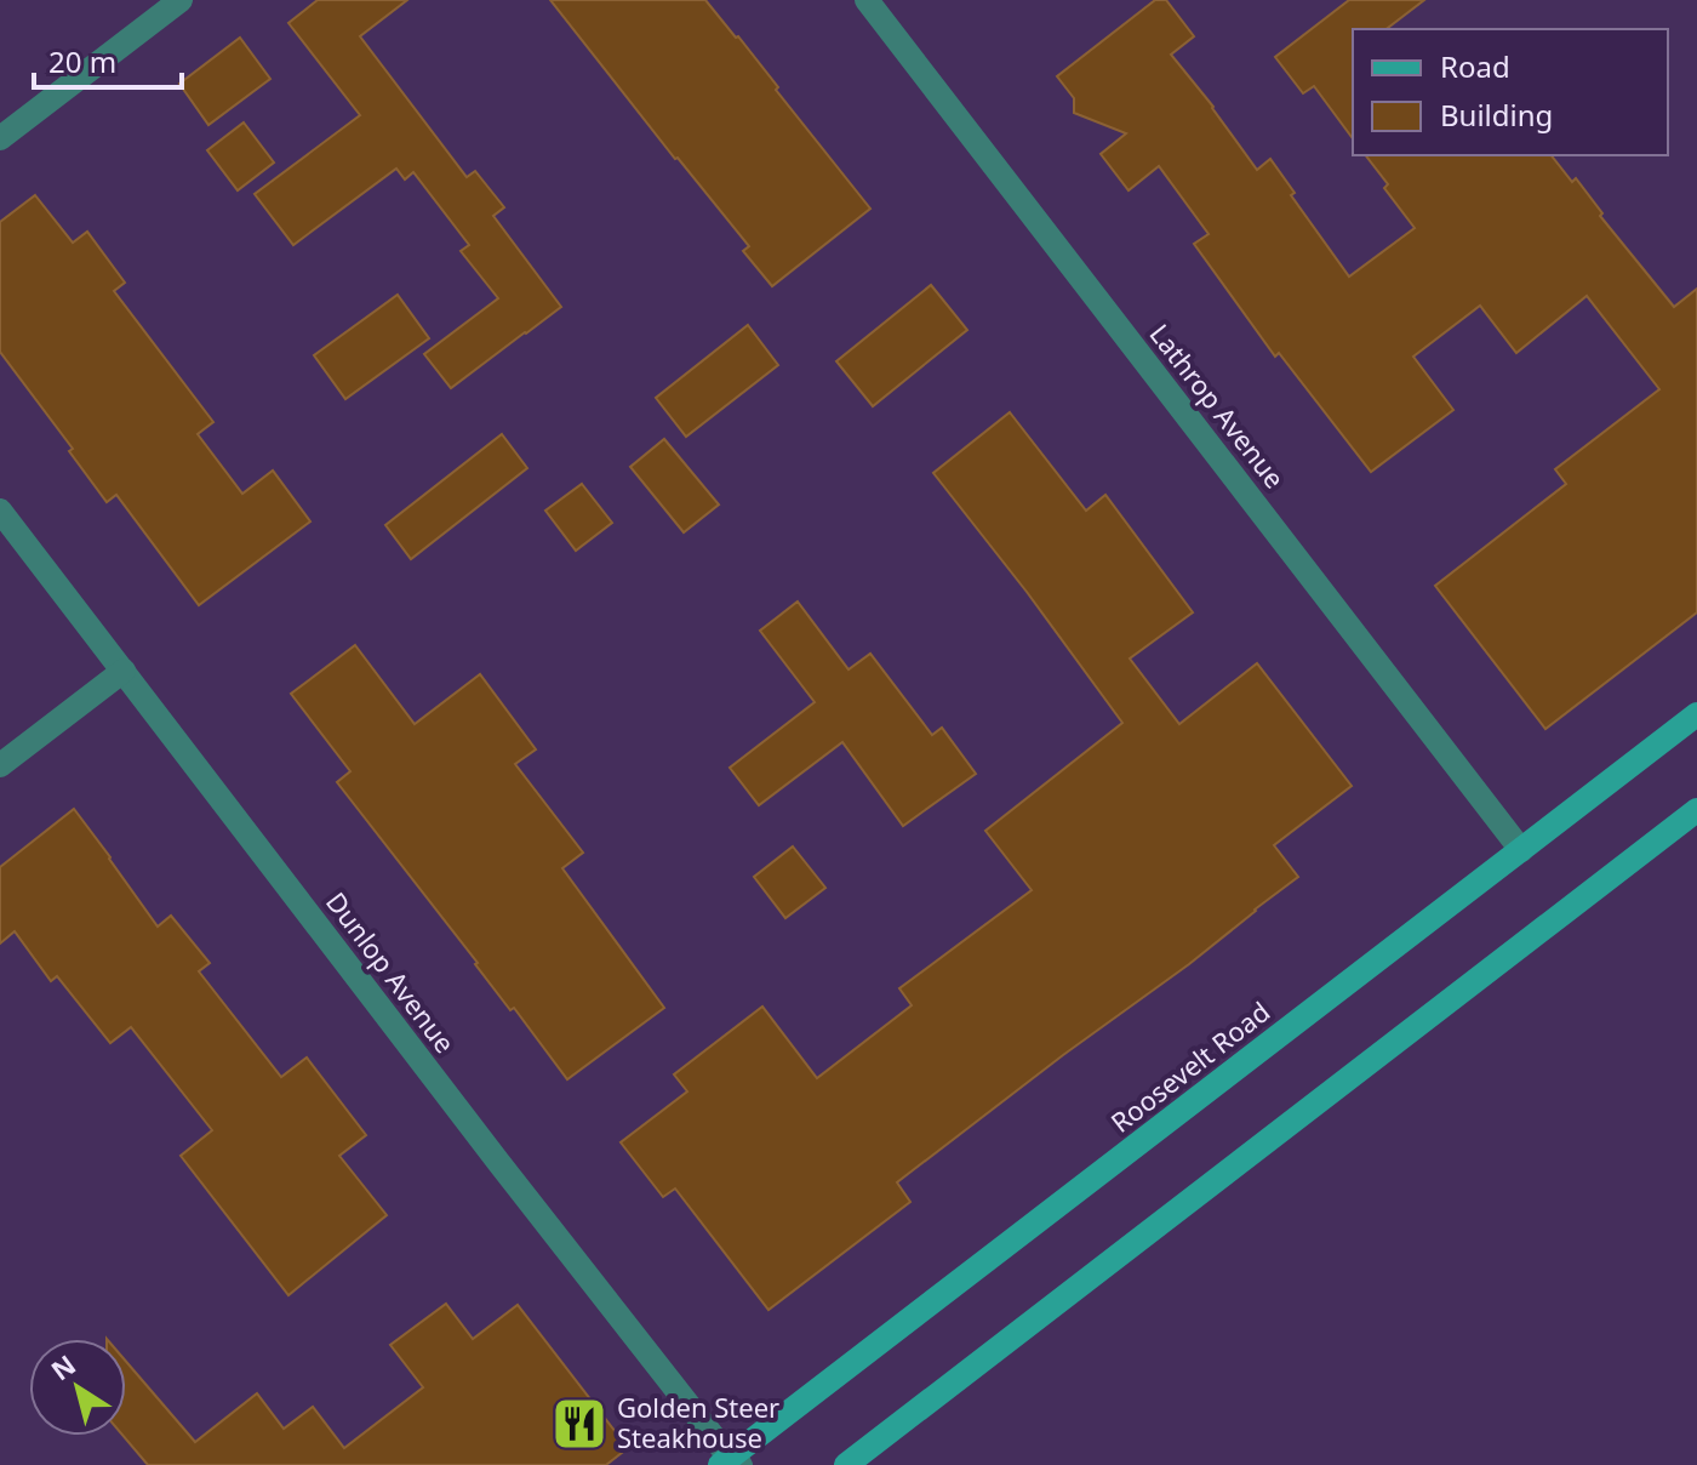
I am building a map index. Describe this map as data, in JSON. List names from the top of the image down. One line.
{"streets":{"main road":["Roosevelt Road"],"street":["Lathrop Avenue","Dunlop Avenue"]},"crossings":[["Lathrop Avenue","Roosevelt Road"],["Dunlop Avenue","Roosevelt Road"]],"places":{"restaurant":["Golden Steer Steakhouse"]},"legend":["Road","Building"],"scale_bar":"20 m","north":"top left"}
